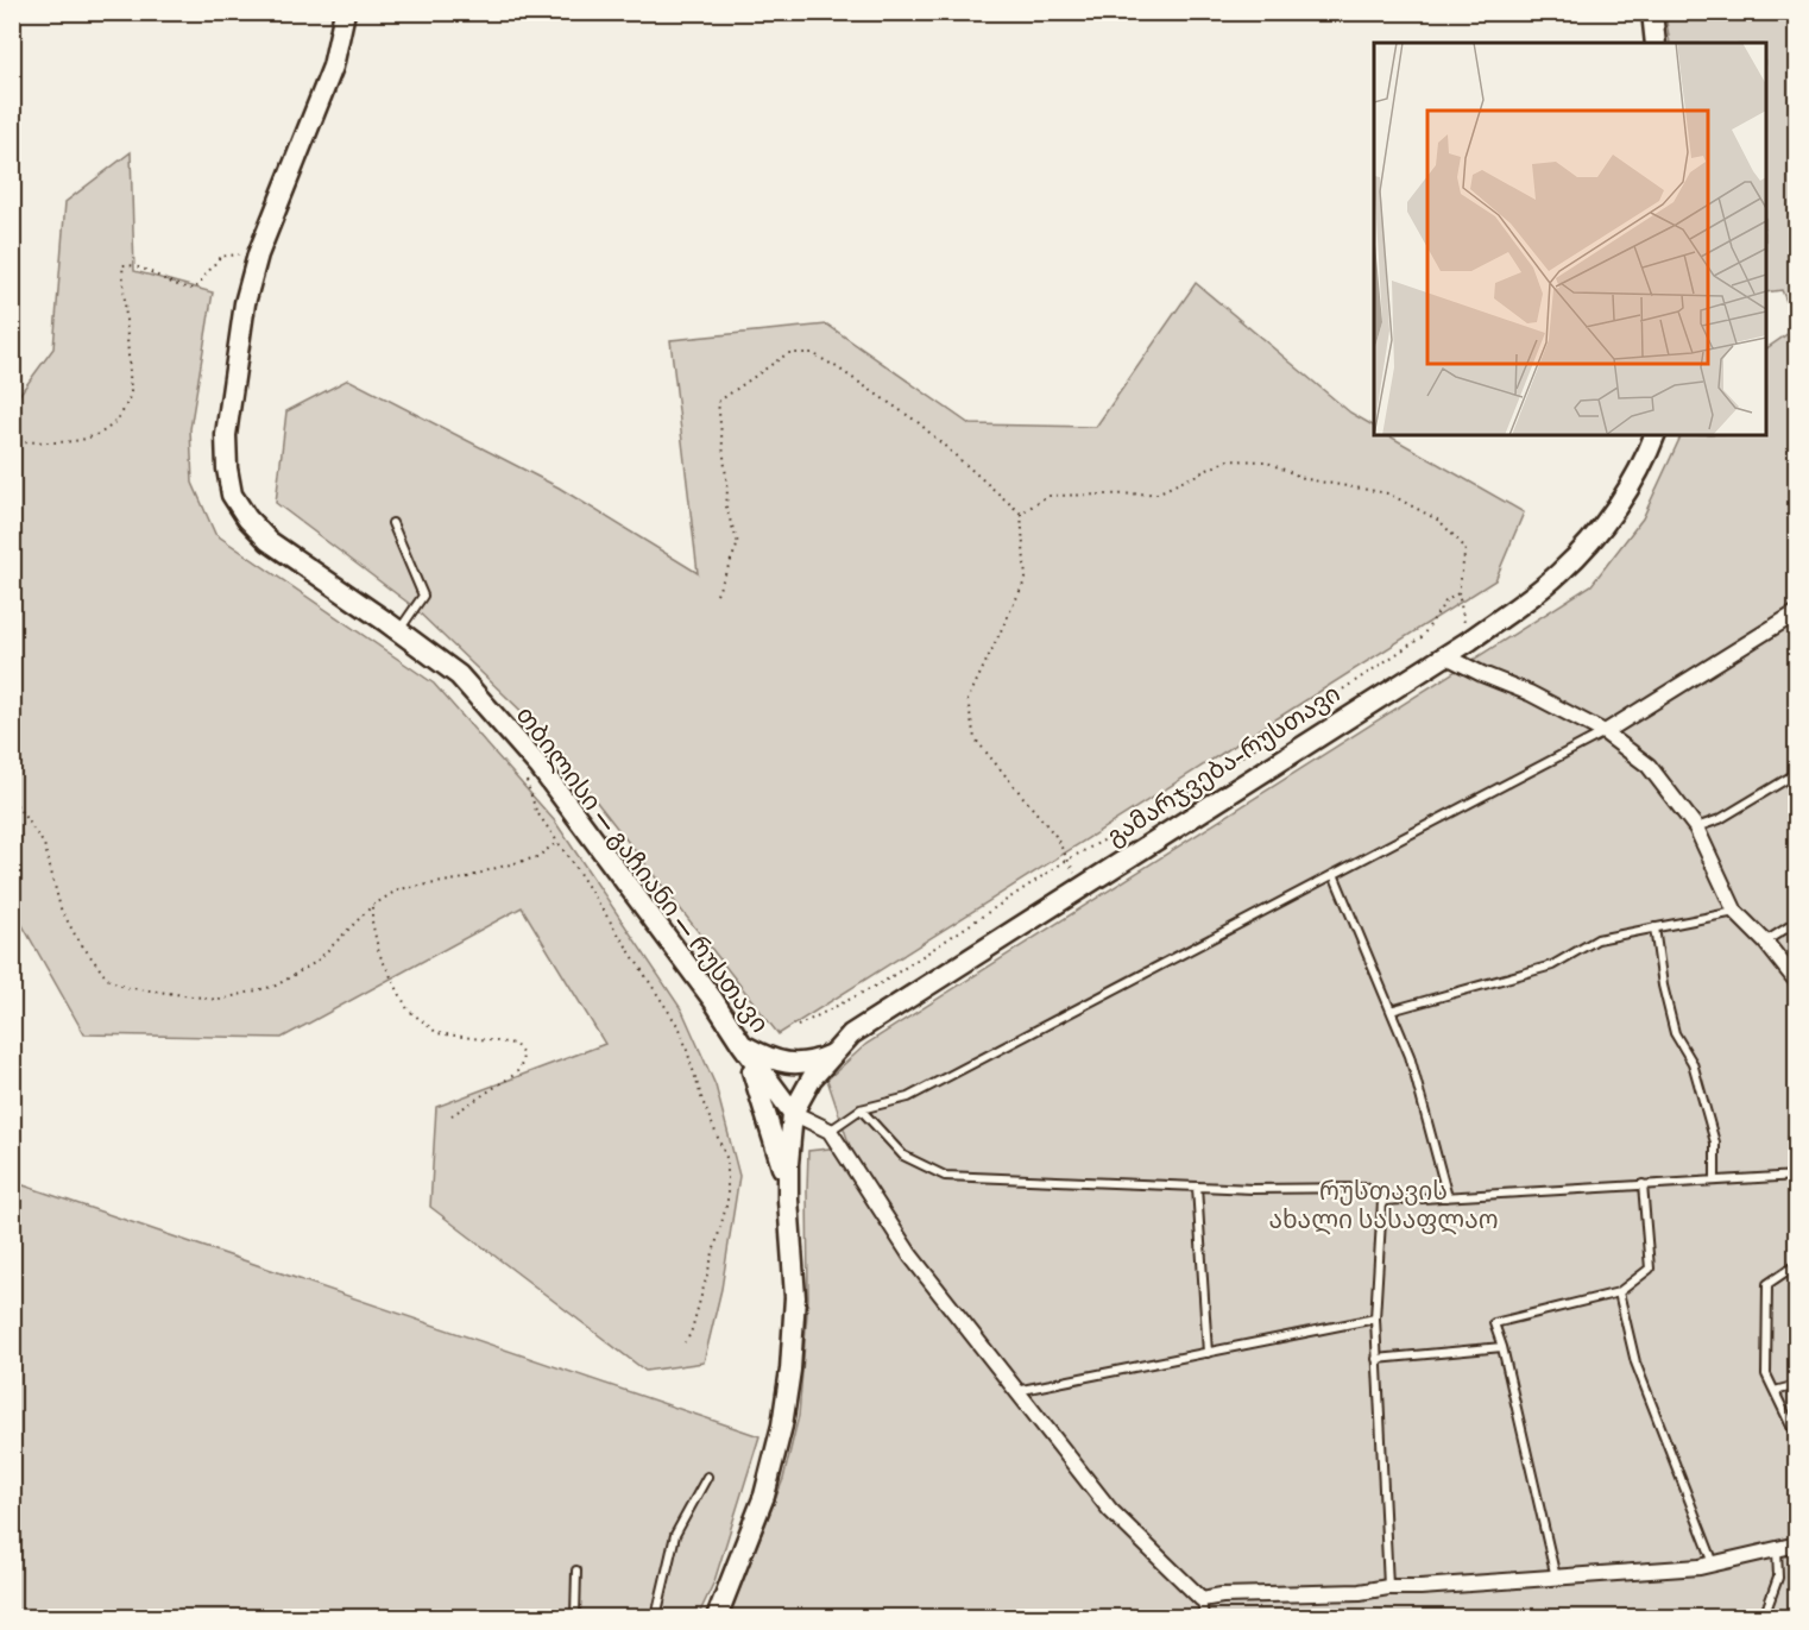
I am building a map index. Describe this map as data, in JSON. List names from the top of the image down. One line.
{"streets":{"main road":["გამარჯვება-რუსთავი","თბილისი — გაჩიანი — რუსთავი"]},"crossings":[["გამარჯვება-რუსთავი","თბილისი — გაჩიანი — რუსთავი"]],"parks":["რუსთავის ახალი სასაფლაო"]}
